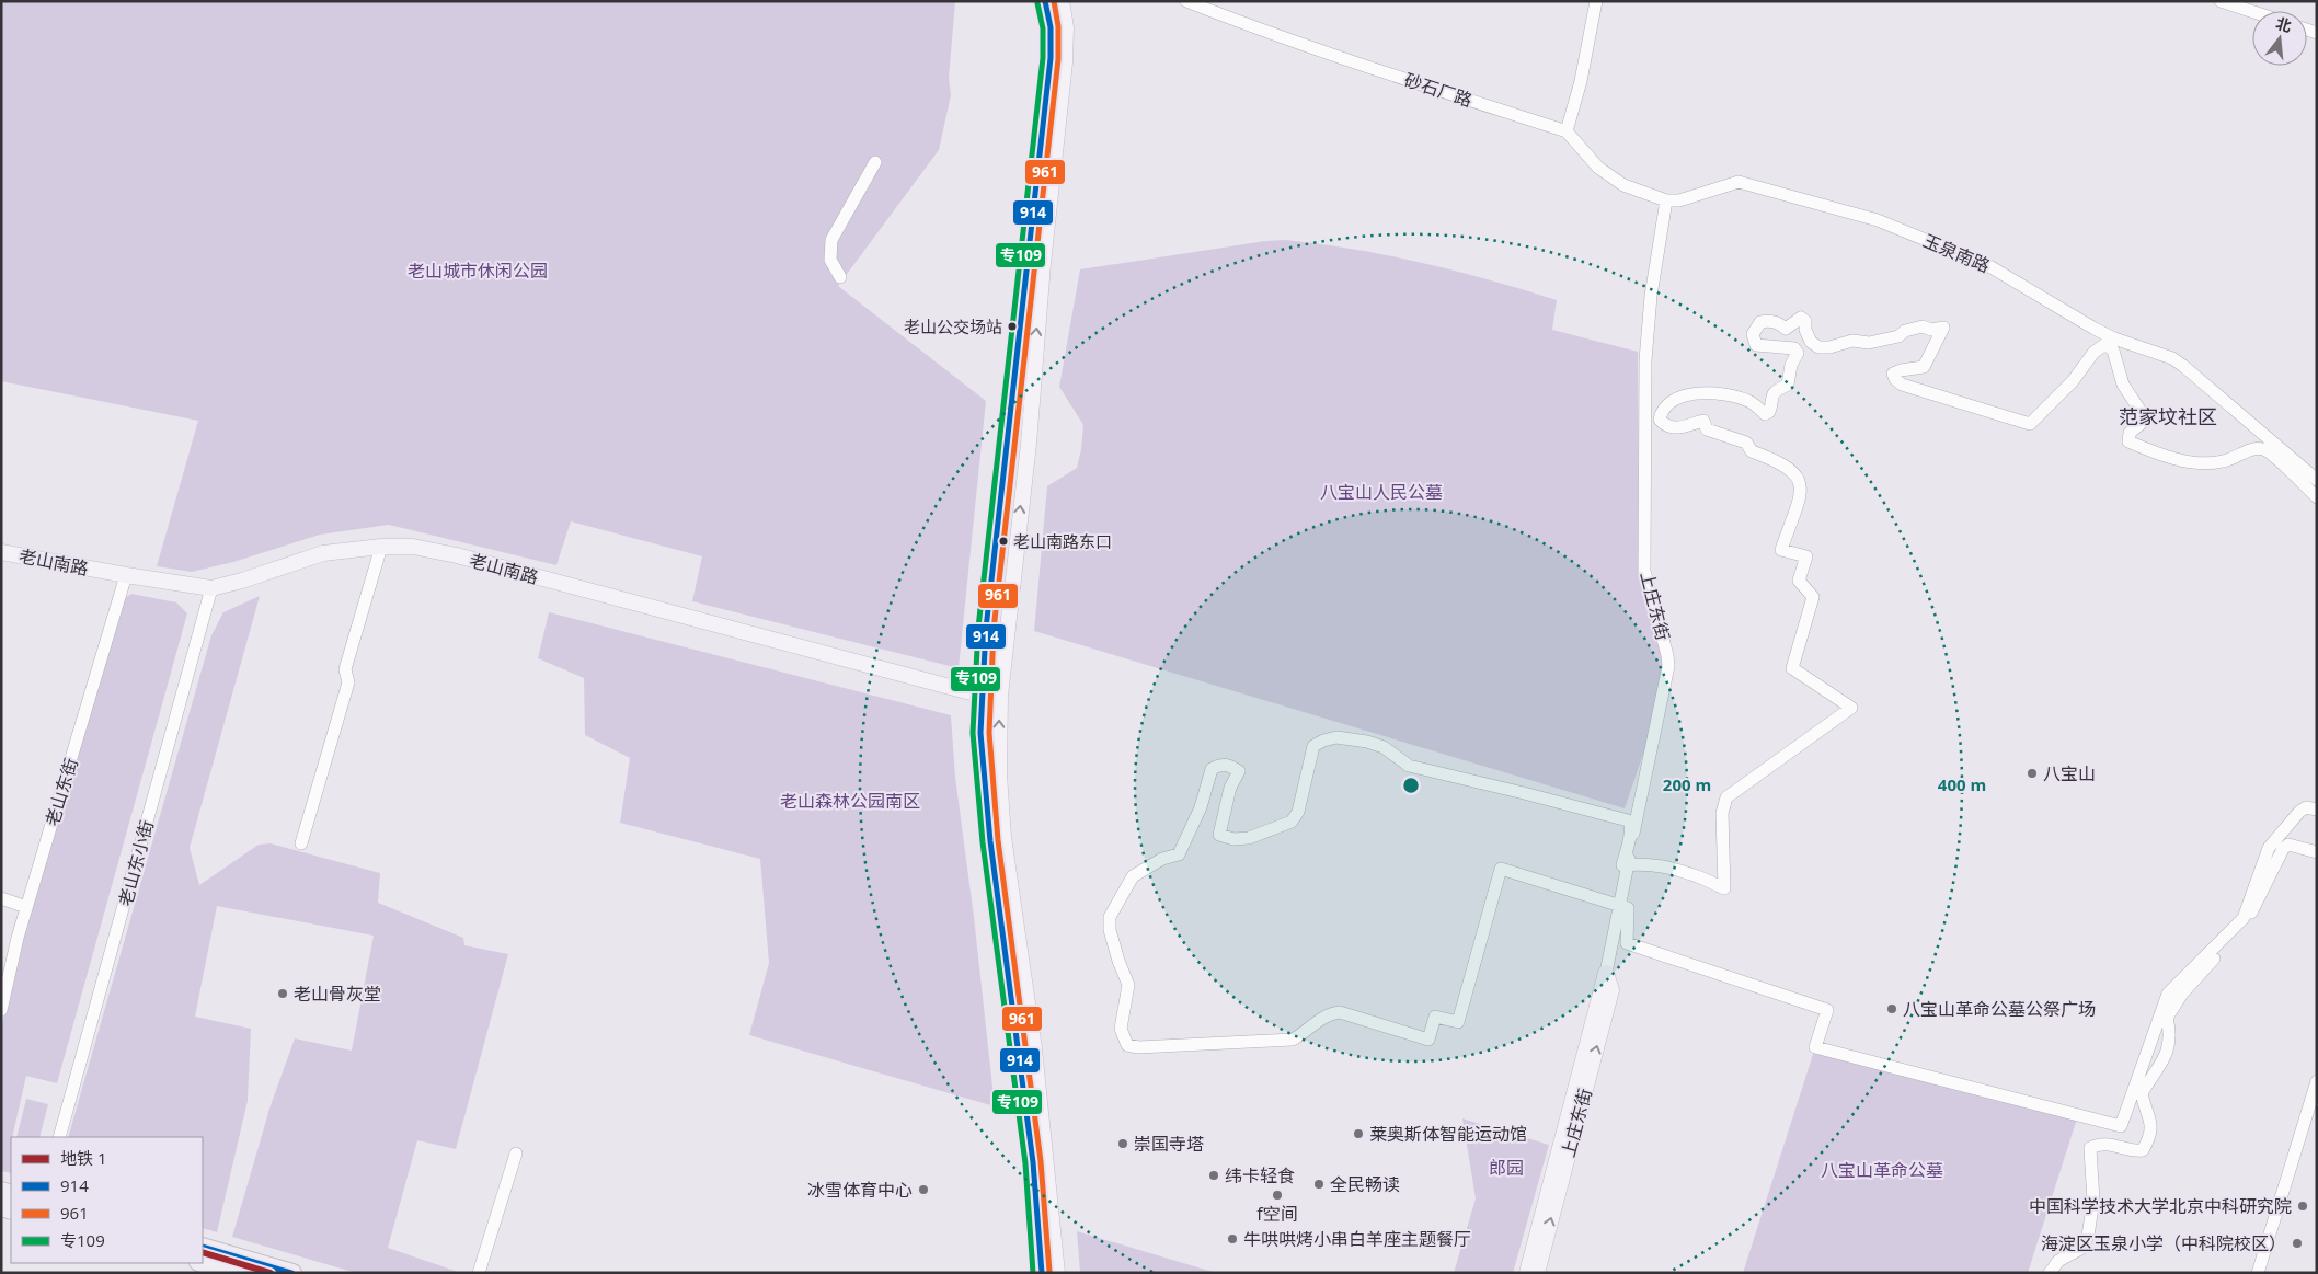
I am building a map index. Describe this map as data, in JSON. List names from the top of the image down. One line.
{"streets":{"main road":["老山南路","上庄东街"],"street":["砂石厂路","玉泉南路","老山东街","老山东小街"]},"crossings":[["玉泉南路","上庄东街"],["老山南路","老山东街"],["老山南路","老山东小街"]],"districts":["范家坟社区"],"parks":["老山城市休闲公园","八宝山人民公墓","老山森林公园南区","郎园","八宝山革命公墓"],"places":["老山公交场站","老山南路东口","八宝山","老山骨灰堂","八宝山革命公墓公祭广场","莱奥斯体智能运动馆","崇国寺塔","纬卡轻食","全民畅读","冰雪体育中心","f空间","中国科学技术大学北京中科研究院","牛哄哄烤小串白羊座主题餐厅","海淀区玉泉小学（中科院校区）"],"lines":["transit line 914","transit line 961","transit line 专109","metro line 1"],"legend":["地铁 1","914","961","专109"],"north":"top","rings":["200 m","400 m"]}
